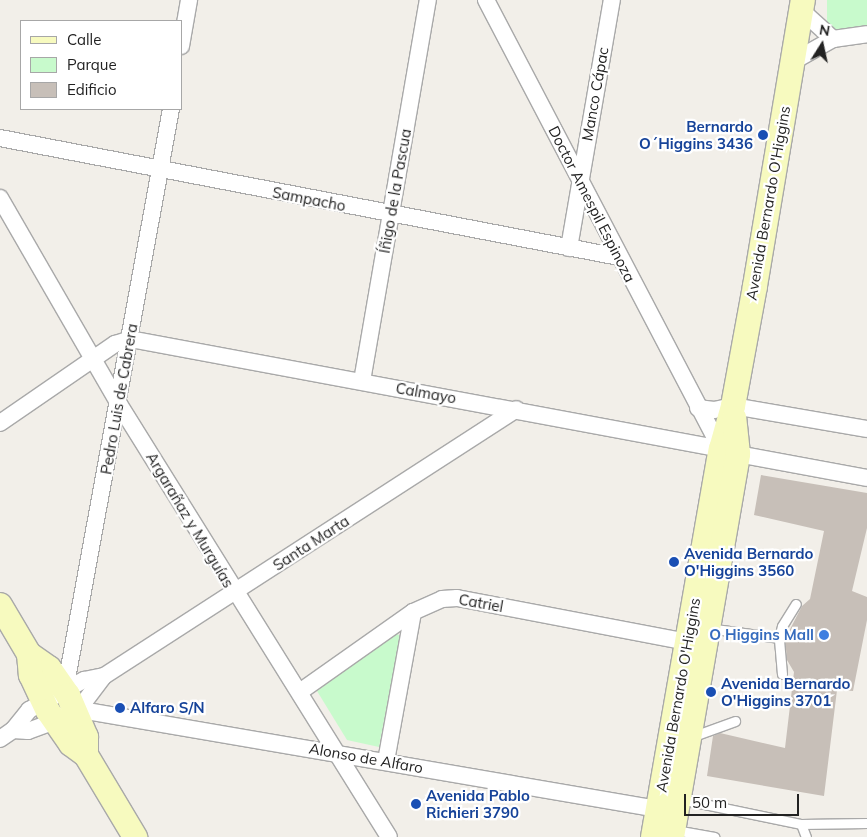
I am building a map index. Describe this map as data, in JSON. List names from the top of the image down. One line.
{"streets":{"main road":["Avenida Bernardo O'Higgins"],"street":["Manco Cápac","Íñigo de la Pascua","Sampacho","Doctor Amespil Espinoza","Calmayo","Pedro Luis de Cabrera","Argarañaz y Murguías","Santa Marta","Catriel","Alonso de Alfaro"]},"crossings":[["Manco Cápac","Sampacho"],["Manco Cápac","Doctor Amespil Espinoza"],["Íñigo de la Pascua","Sampacho"],["Íñigo de la Pascua","Calmayo"],["Sampacho","Doctor Amespil Espinoza"],["Sampacho","Pedro Luis de Cabrera"],["Avenida Bernardo O'Higgins","Doctor Amespil Espinoza"],["Avenida Bernardo O'Higgins","Calmayo"],["Avenida Bernardo O'Higgins","Catriel"],["Avenida Bernardo O'Higgins","Alonso de Alfaro"],["Doctor Amespil Espinoza","Calmayo"],["Calmayo","Pedro Luis de Cabrera"],["Calmayo","Santa Marta"],["Pedro Luis de Cabrera","Argarañaz y Murguías"],["Pedro Luis de Cabrera","Santa Marta"],["Pedro Luis de Cabrera","Alonso de Alfaro"],["Argarañaz y Murguías","Santa Marta"],["Argarañaz y Murguías","Catriel"],["Argarañaz y Murguías","Alonso de Alfaro"],["Santa Marta","Alonso de Alfaro"]],"places":["Bernardo O´Higgins 3436","Avenida Bernardo O'Higgins 3560","O Higgins Mall","Avenida Bernardo O'Higgins 3701","Alfaro S/N","Avenida Pablo Richieri 3790"],"legend":["Calle","Parque","Edificio"],"scale_bar":"50 m","north":"top"}
